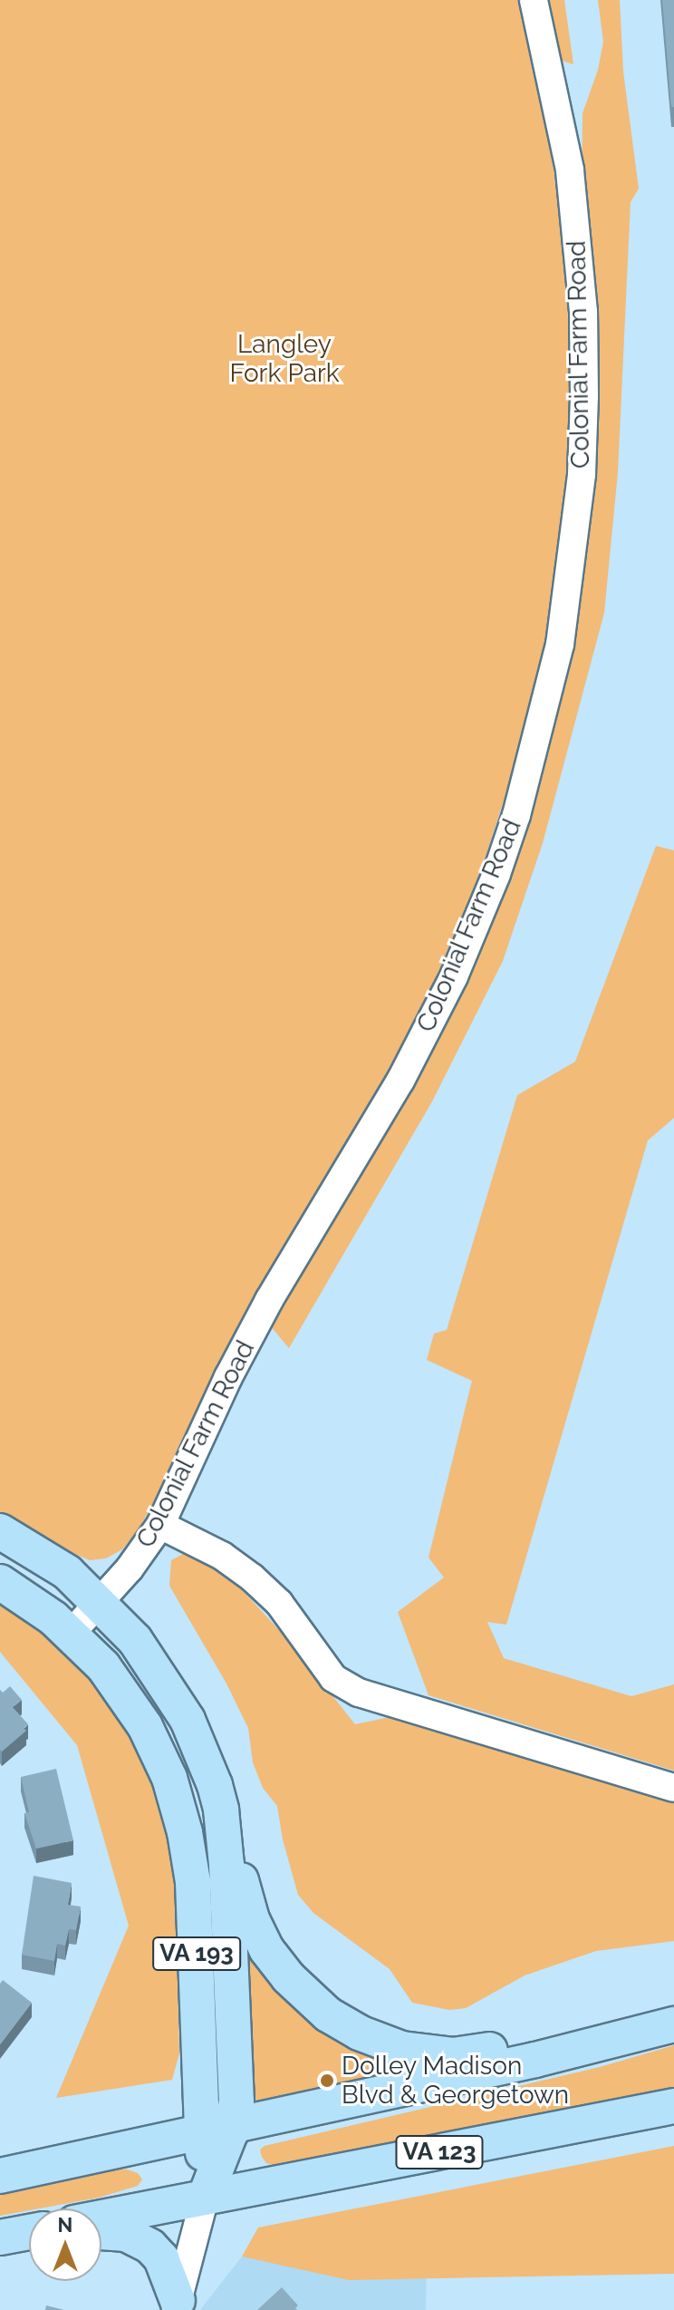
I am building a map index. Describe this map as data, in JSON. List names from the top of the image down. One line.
{"streets":{"main road":["VA 193","VA 123"],"street":["Colonial Farm Road"]},"crossings":[["Colonial Farm Road","VA 193"],["VA 193","VA 123"]],"parks":["Langley Fork Park"],"places":["Dolley Madison Blvd & Georgetown"],"north":"top"}
